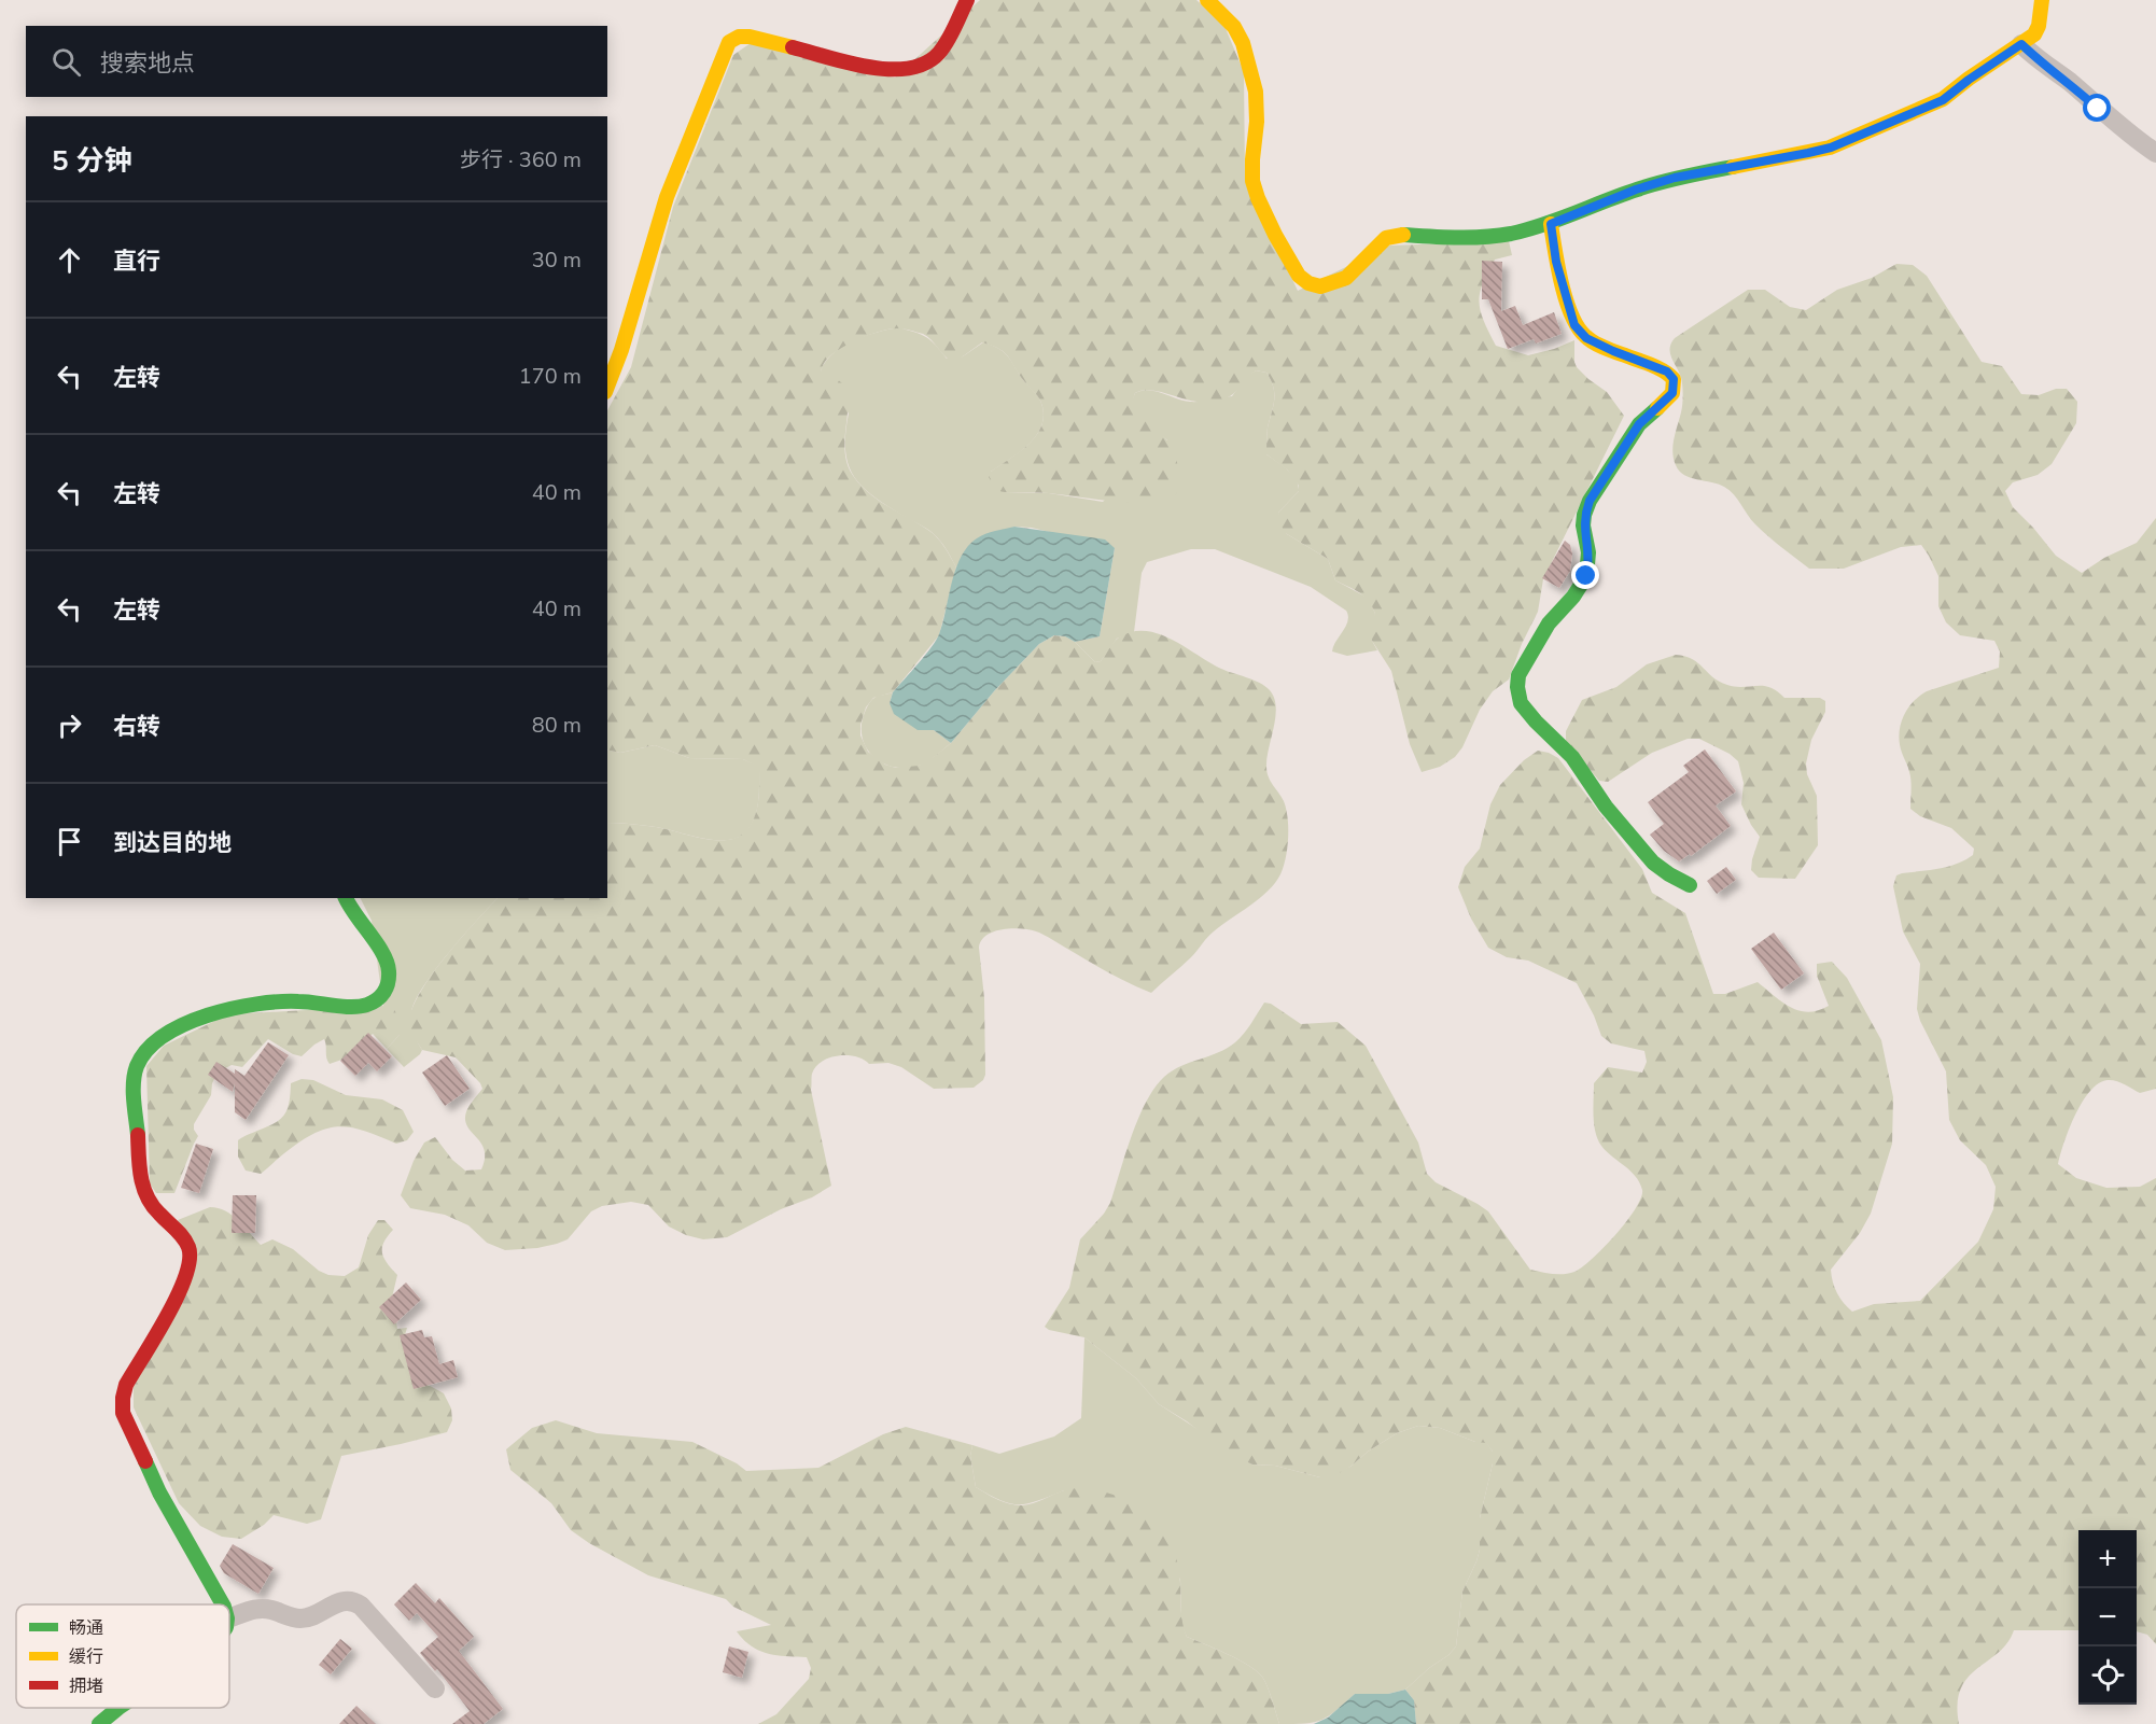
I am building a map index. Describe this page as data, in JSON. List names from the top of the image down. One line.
{"legend":["畅通","缓行","拥堵"],"page":{"search":"搜索地点","heading":["5 分钟","步行 · 360 m"],"list":[["直行","30 m"],["左转","170 m"],["左转","40 m"],["左转","40 m"],["右转","80 m"],"到达目的地"],"map_buttons":["+","−"]}}
